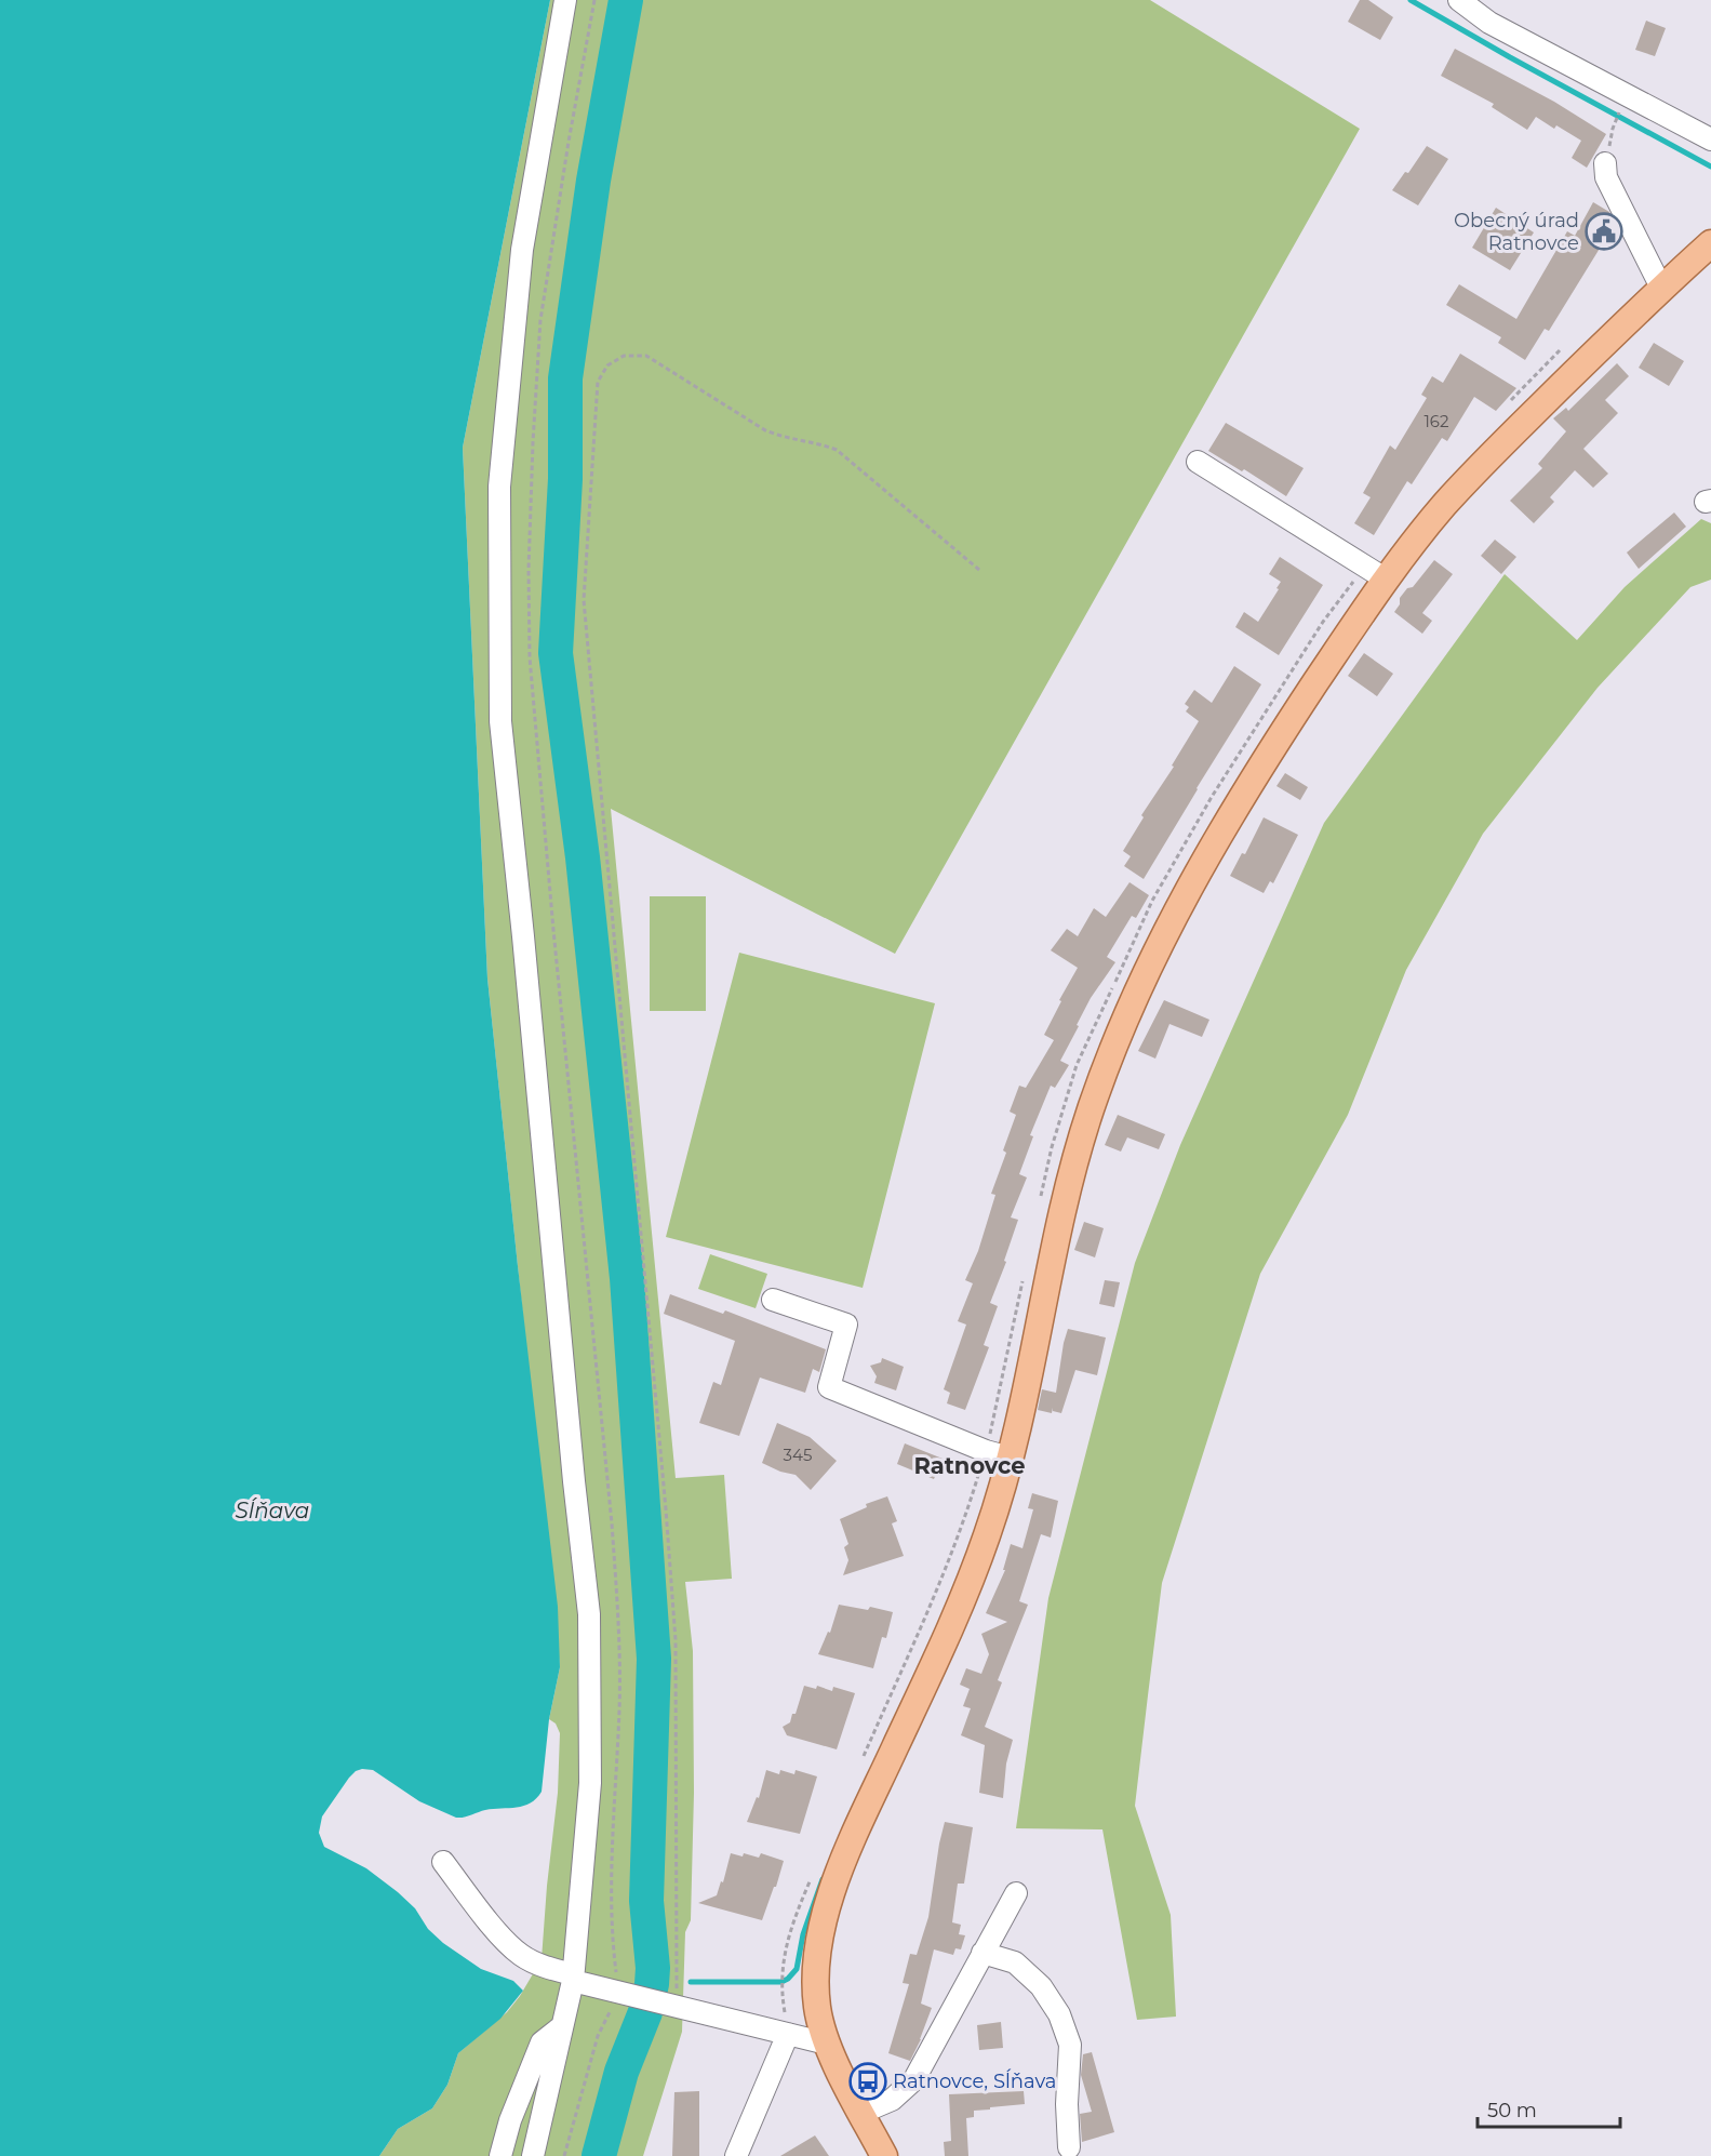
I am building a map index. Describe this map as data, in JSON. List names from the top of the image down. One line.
{"districts":["Ratnovce"],"water":["Sĺňava"],"places":{"public building":["Obecný úrad Ratnovce"],"bus stop":["Ratnovce, Sĺňava"]},"house_numbers":["162","345"],"scale_bar":"50 m"}
